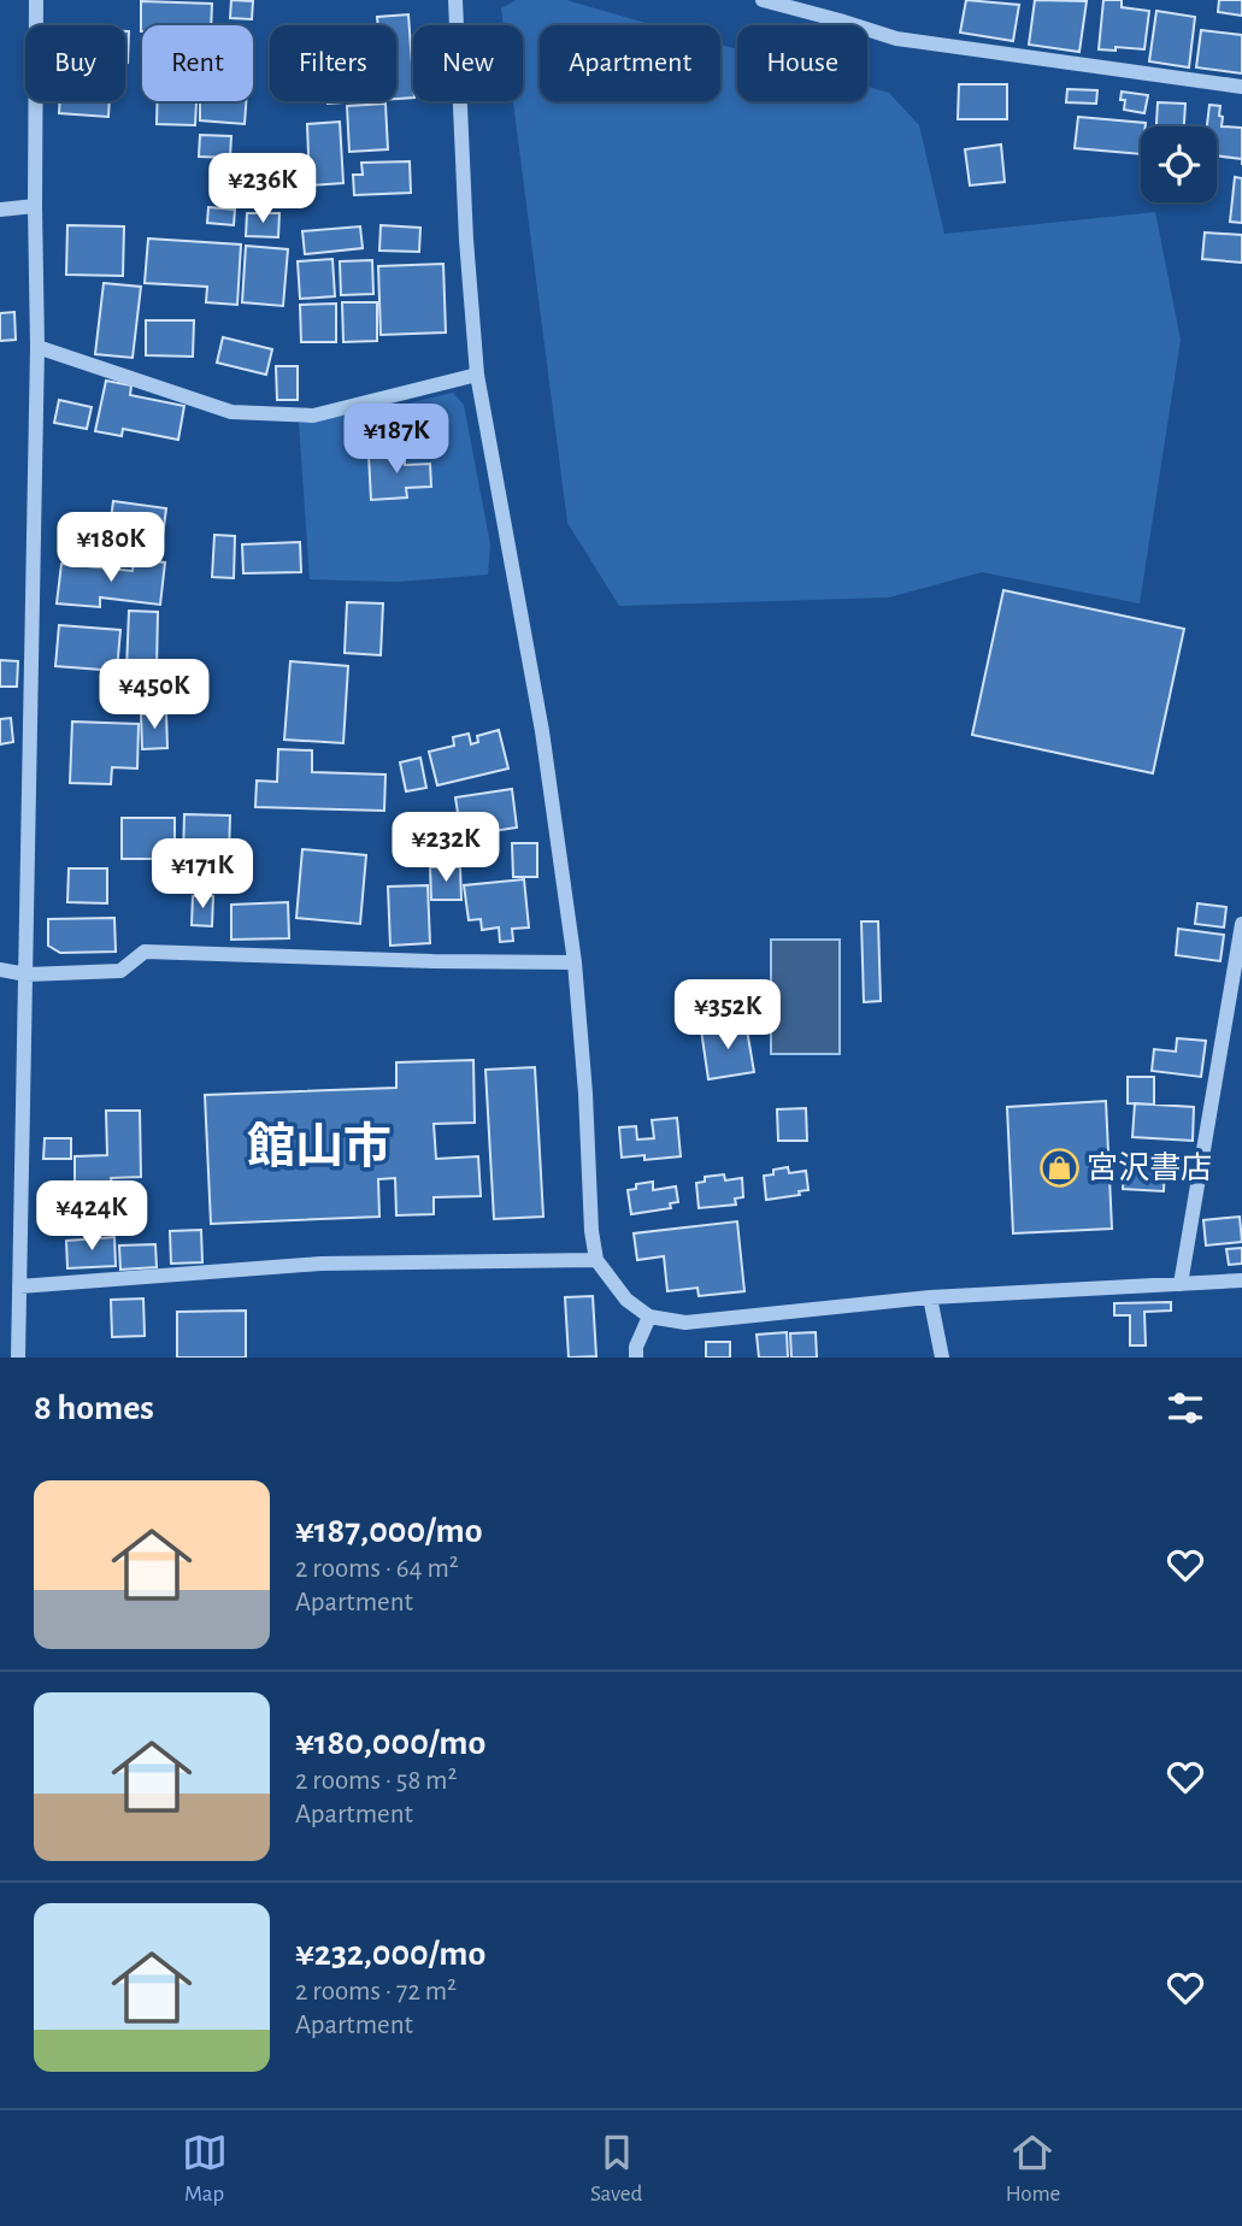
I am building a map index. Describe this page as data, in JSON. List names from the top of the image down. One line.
{"districts":["館山市"],"places":{"shop":["宮沢書店"]},"page":{"chip":["Buy","Rent","Filters","New","Apartment","House"],"price":["¥236K","¥187K","¥180K","¥450K","¥232K","¥171K","¥352K","¥424K"],"heading":"8 homes","list":[{"name":"¥187,000/mo","note":"2 rooms · 64 m² · Apartment"},{"name":"¥180,000/mo","note":"2 rooms · 58 m² · Apartment"},{"name":"¥232,000/mo","note":"2 rooms · 72 m² · Apartment"}],"tabs":["Map","Saved","Home"]}}
